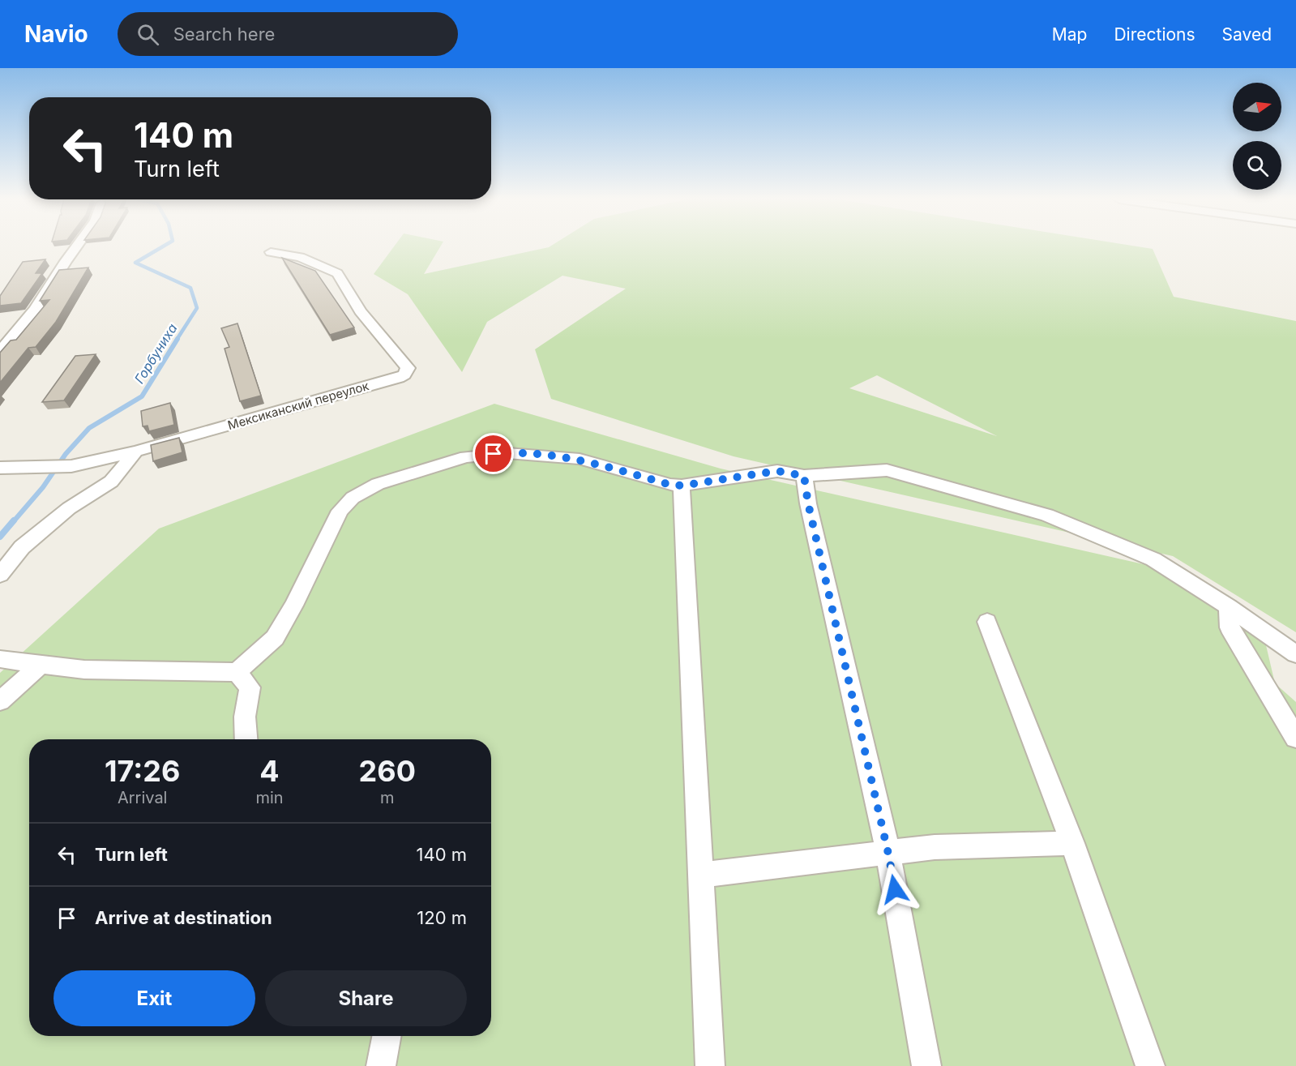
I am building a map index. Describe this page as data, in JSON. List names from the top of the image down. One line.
{"streets":{"street":["Мексиканский переулок"]},"water":["Горбуниха"],"north":"right","page":{"header":"Navio","search":"Search here","nav":["Map","Directions","Saved"],"turn":["140 m","Turn left"],"eta":["17:26","Arrival","4","min","260","m"],"list":[{"name":"Turn left","value":"140 m"},{"name":"Arrive at destination","value":"120 m"}],"buttons":["Exit","Share"]}}
